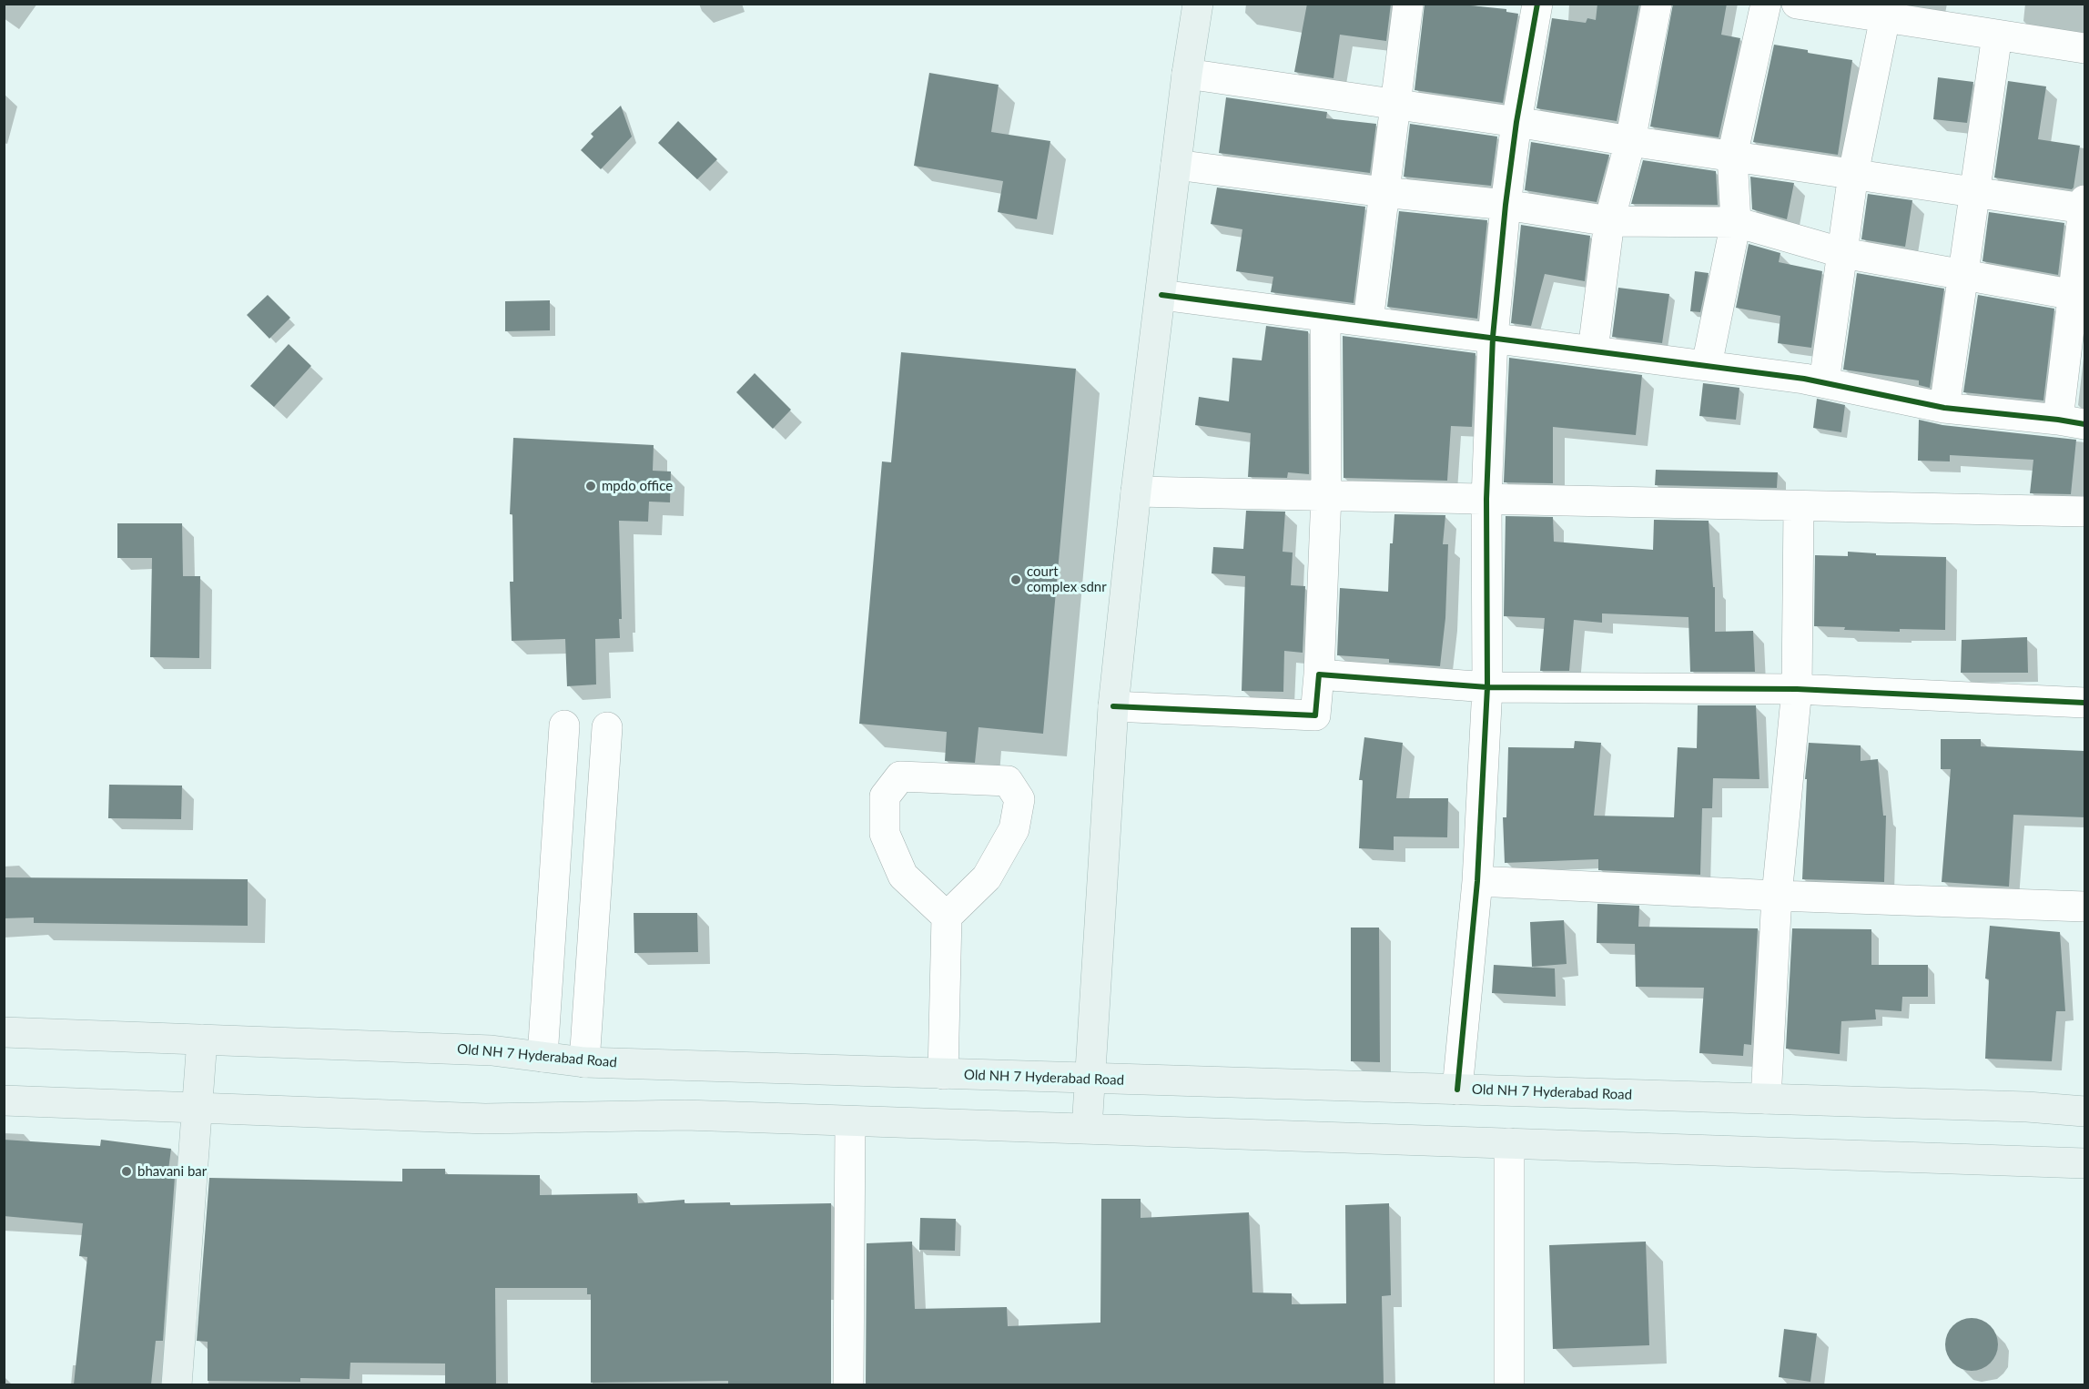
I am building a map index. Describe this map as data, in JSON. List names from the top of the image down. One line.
{"streets":{"main road":["Old NH 7 Hyderabad Road"]},"places":["mpdo office","court complex sdnr","bhavani bar"]}
